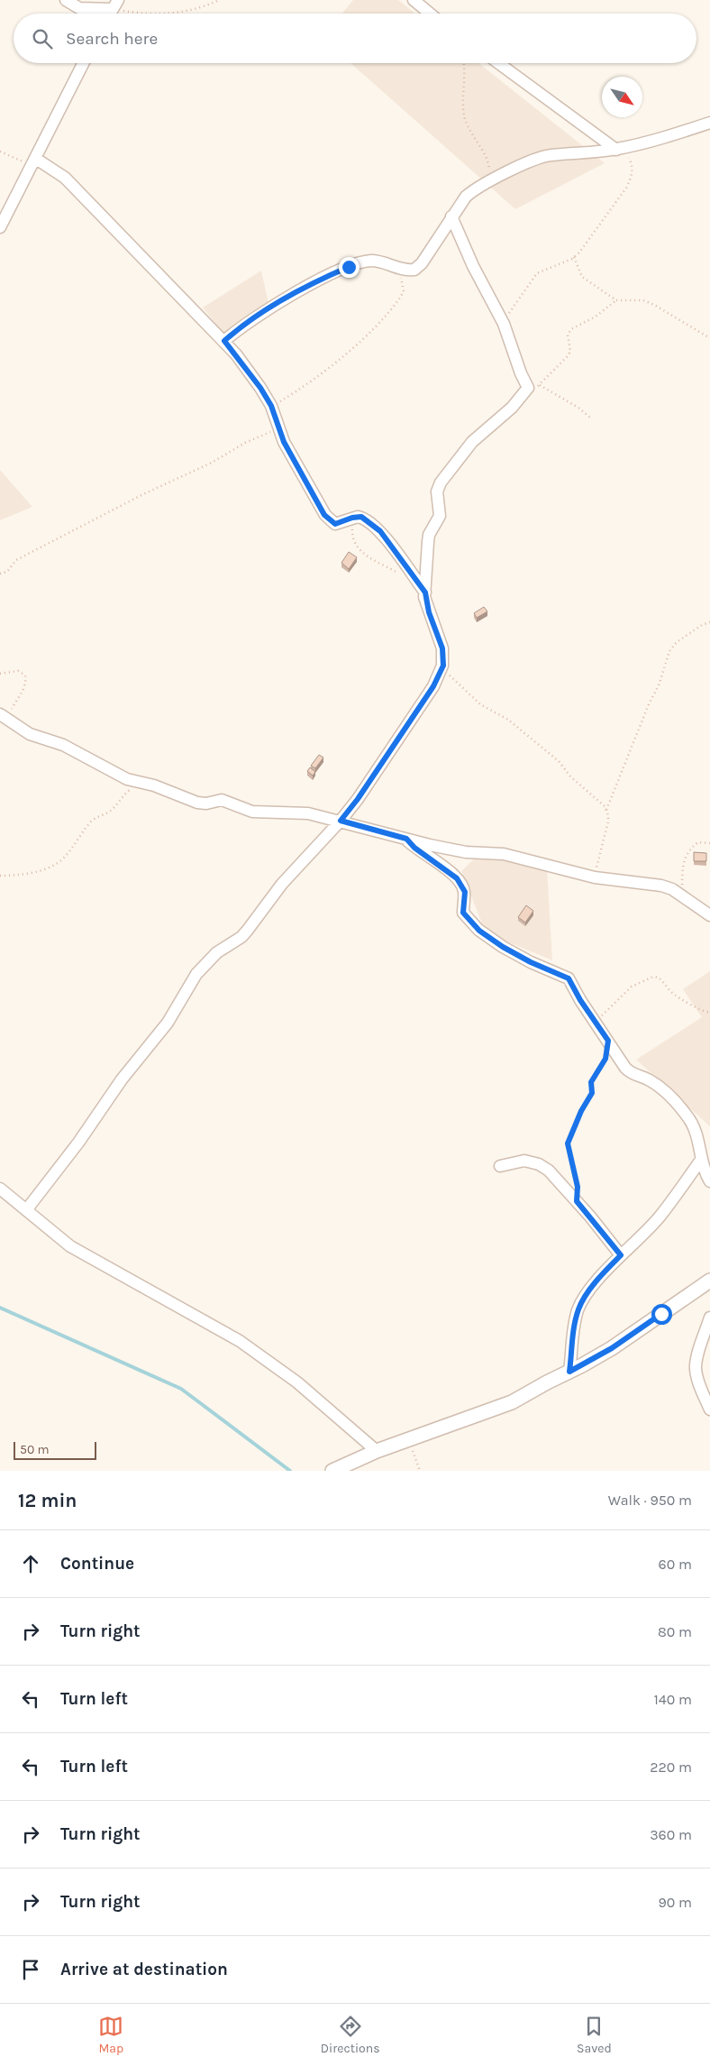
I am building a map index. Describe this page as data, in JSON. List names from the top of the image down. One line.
{"scale_bar":"50 m","north":"bottom right","page":{"search":"Search here","scale":"50 m","heading":["12 min","Walk · 950 m"],"list":[["Continue","60 m"],["Turn right","80 m"],["Turn left","140 m"],["Turn left","220 m"],["Turn right","360 m"],["Turn right","90 m"],"Arrive at destination"],"nav":["Map","Directions","Saved"]}}
